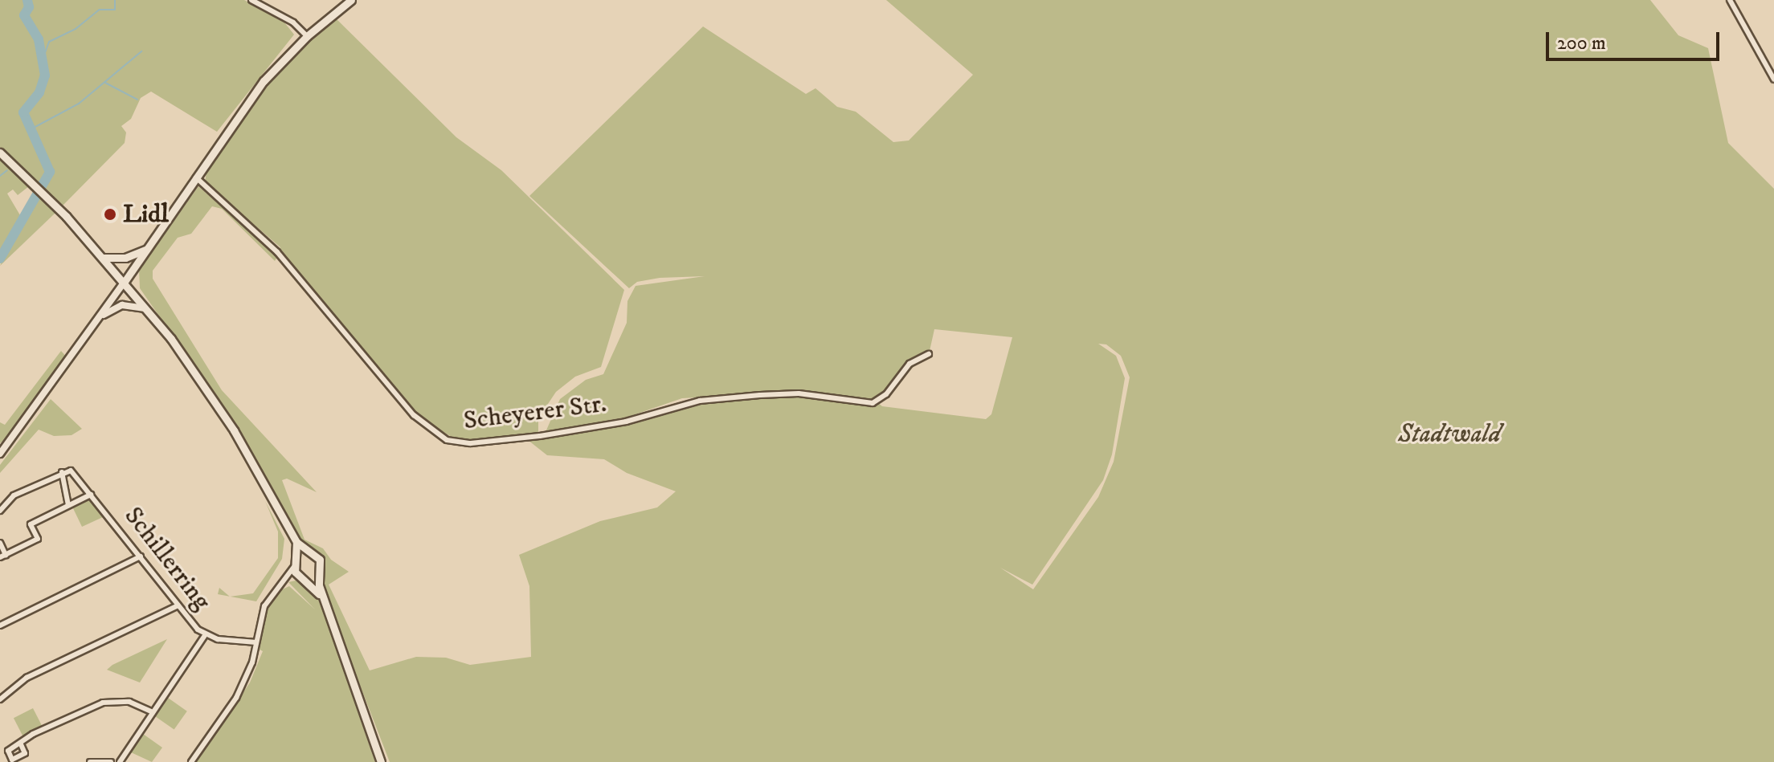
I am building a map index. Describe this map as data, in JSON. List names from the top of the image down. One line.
{"streets":{"street":["Scheyerer Str.","Schillerring"]},"parks":["Stadtwald"],"places":["Lidl"],"scale_bar":"200 m"}
